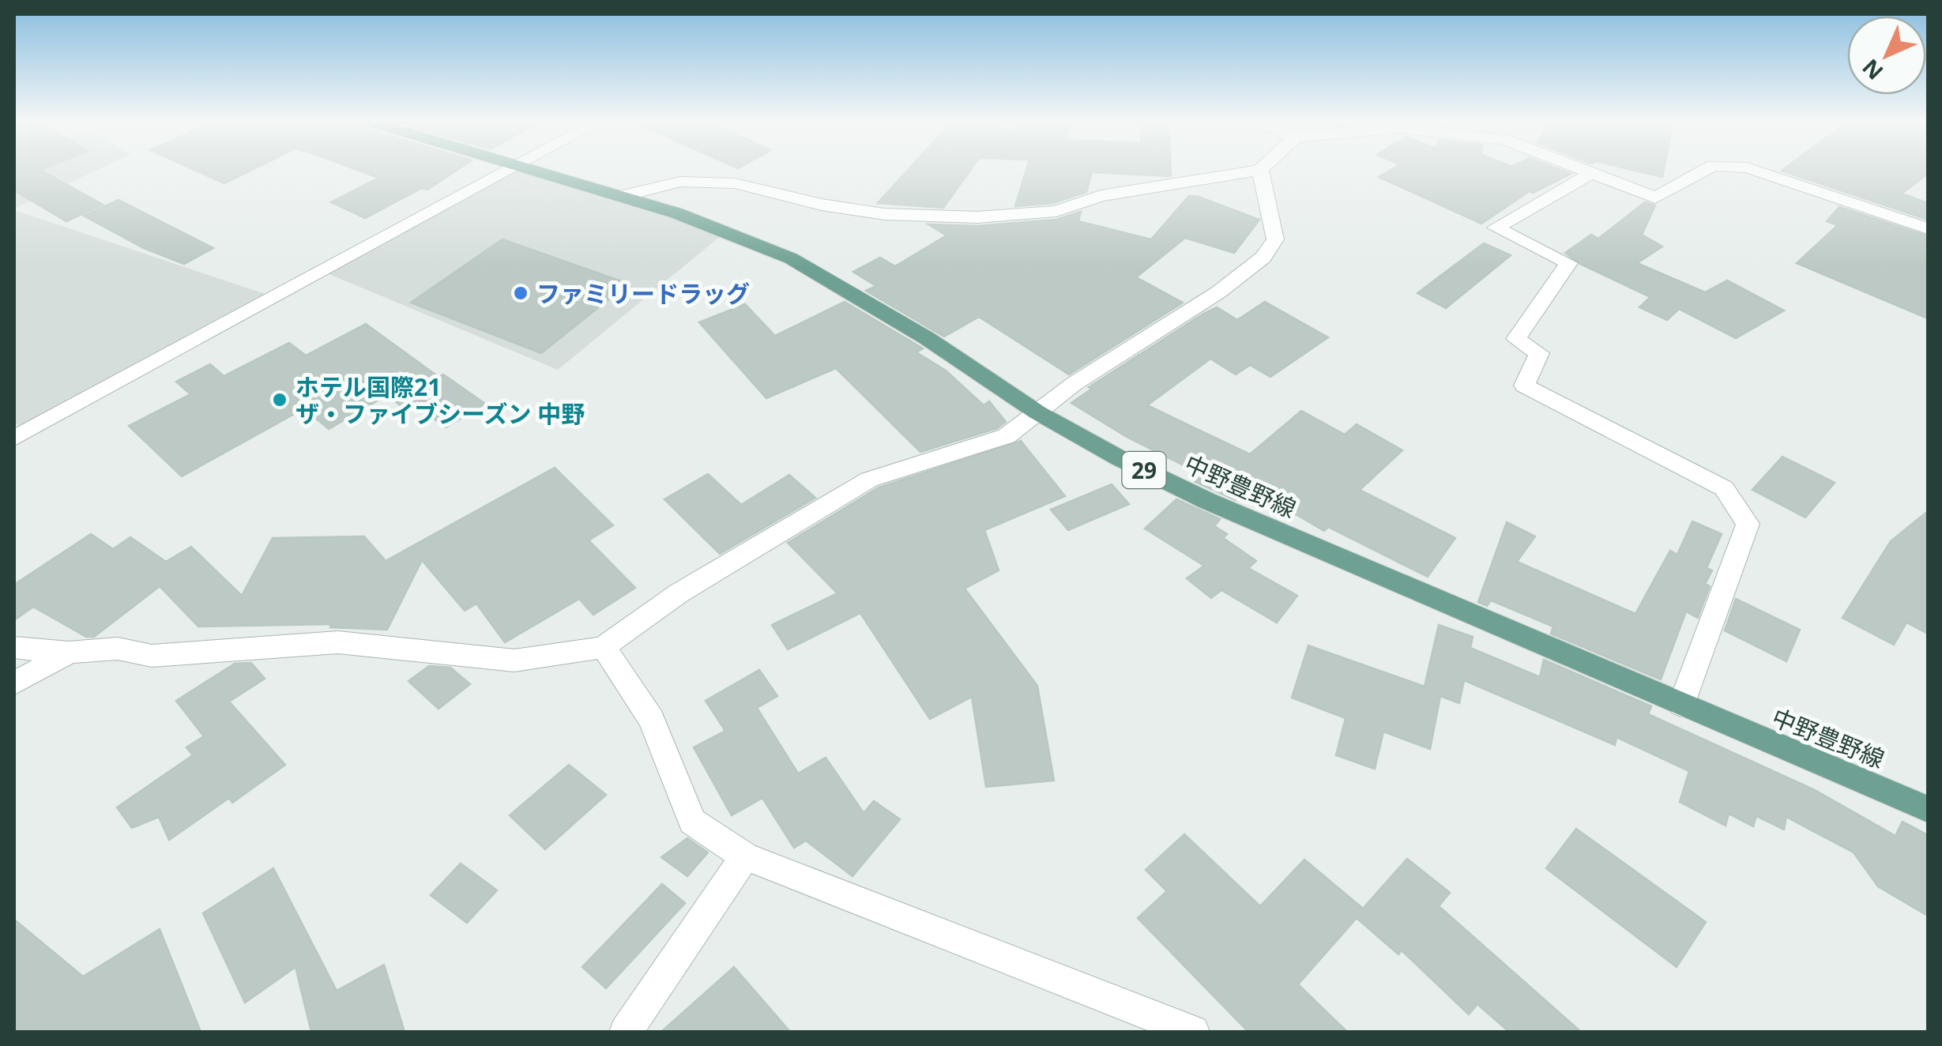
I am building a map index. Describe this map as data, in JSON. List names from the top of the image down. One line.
{"streets":{"main road":["29","中野豊野線"]},"places":["ファミリードラッグ","ホテル国際21 ザ・ファイブシーズン 中野"],"north":"bottom left"}
